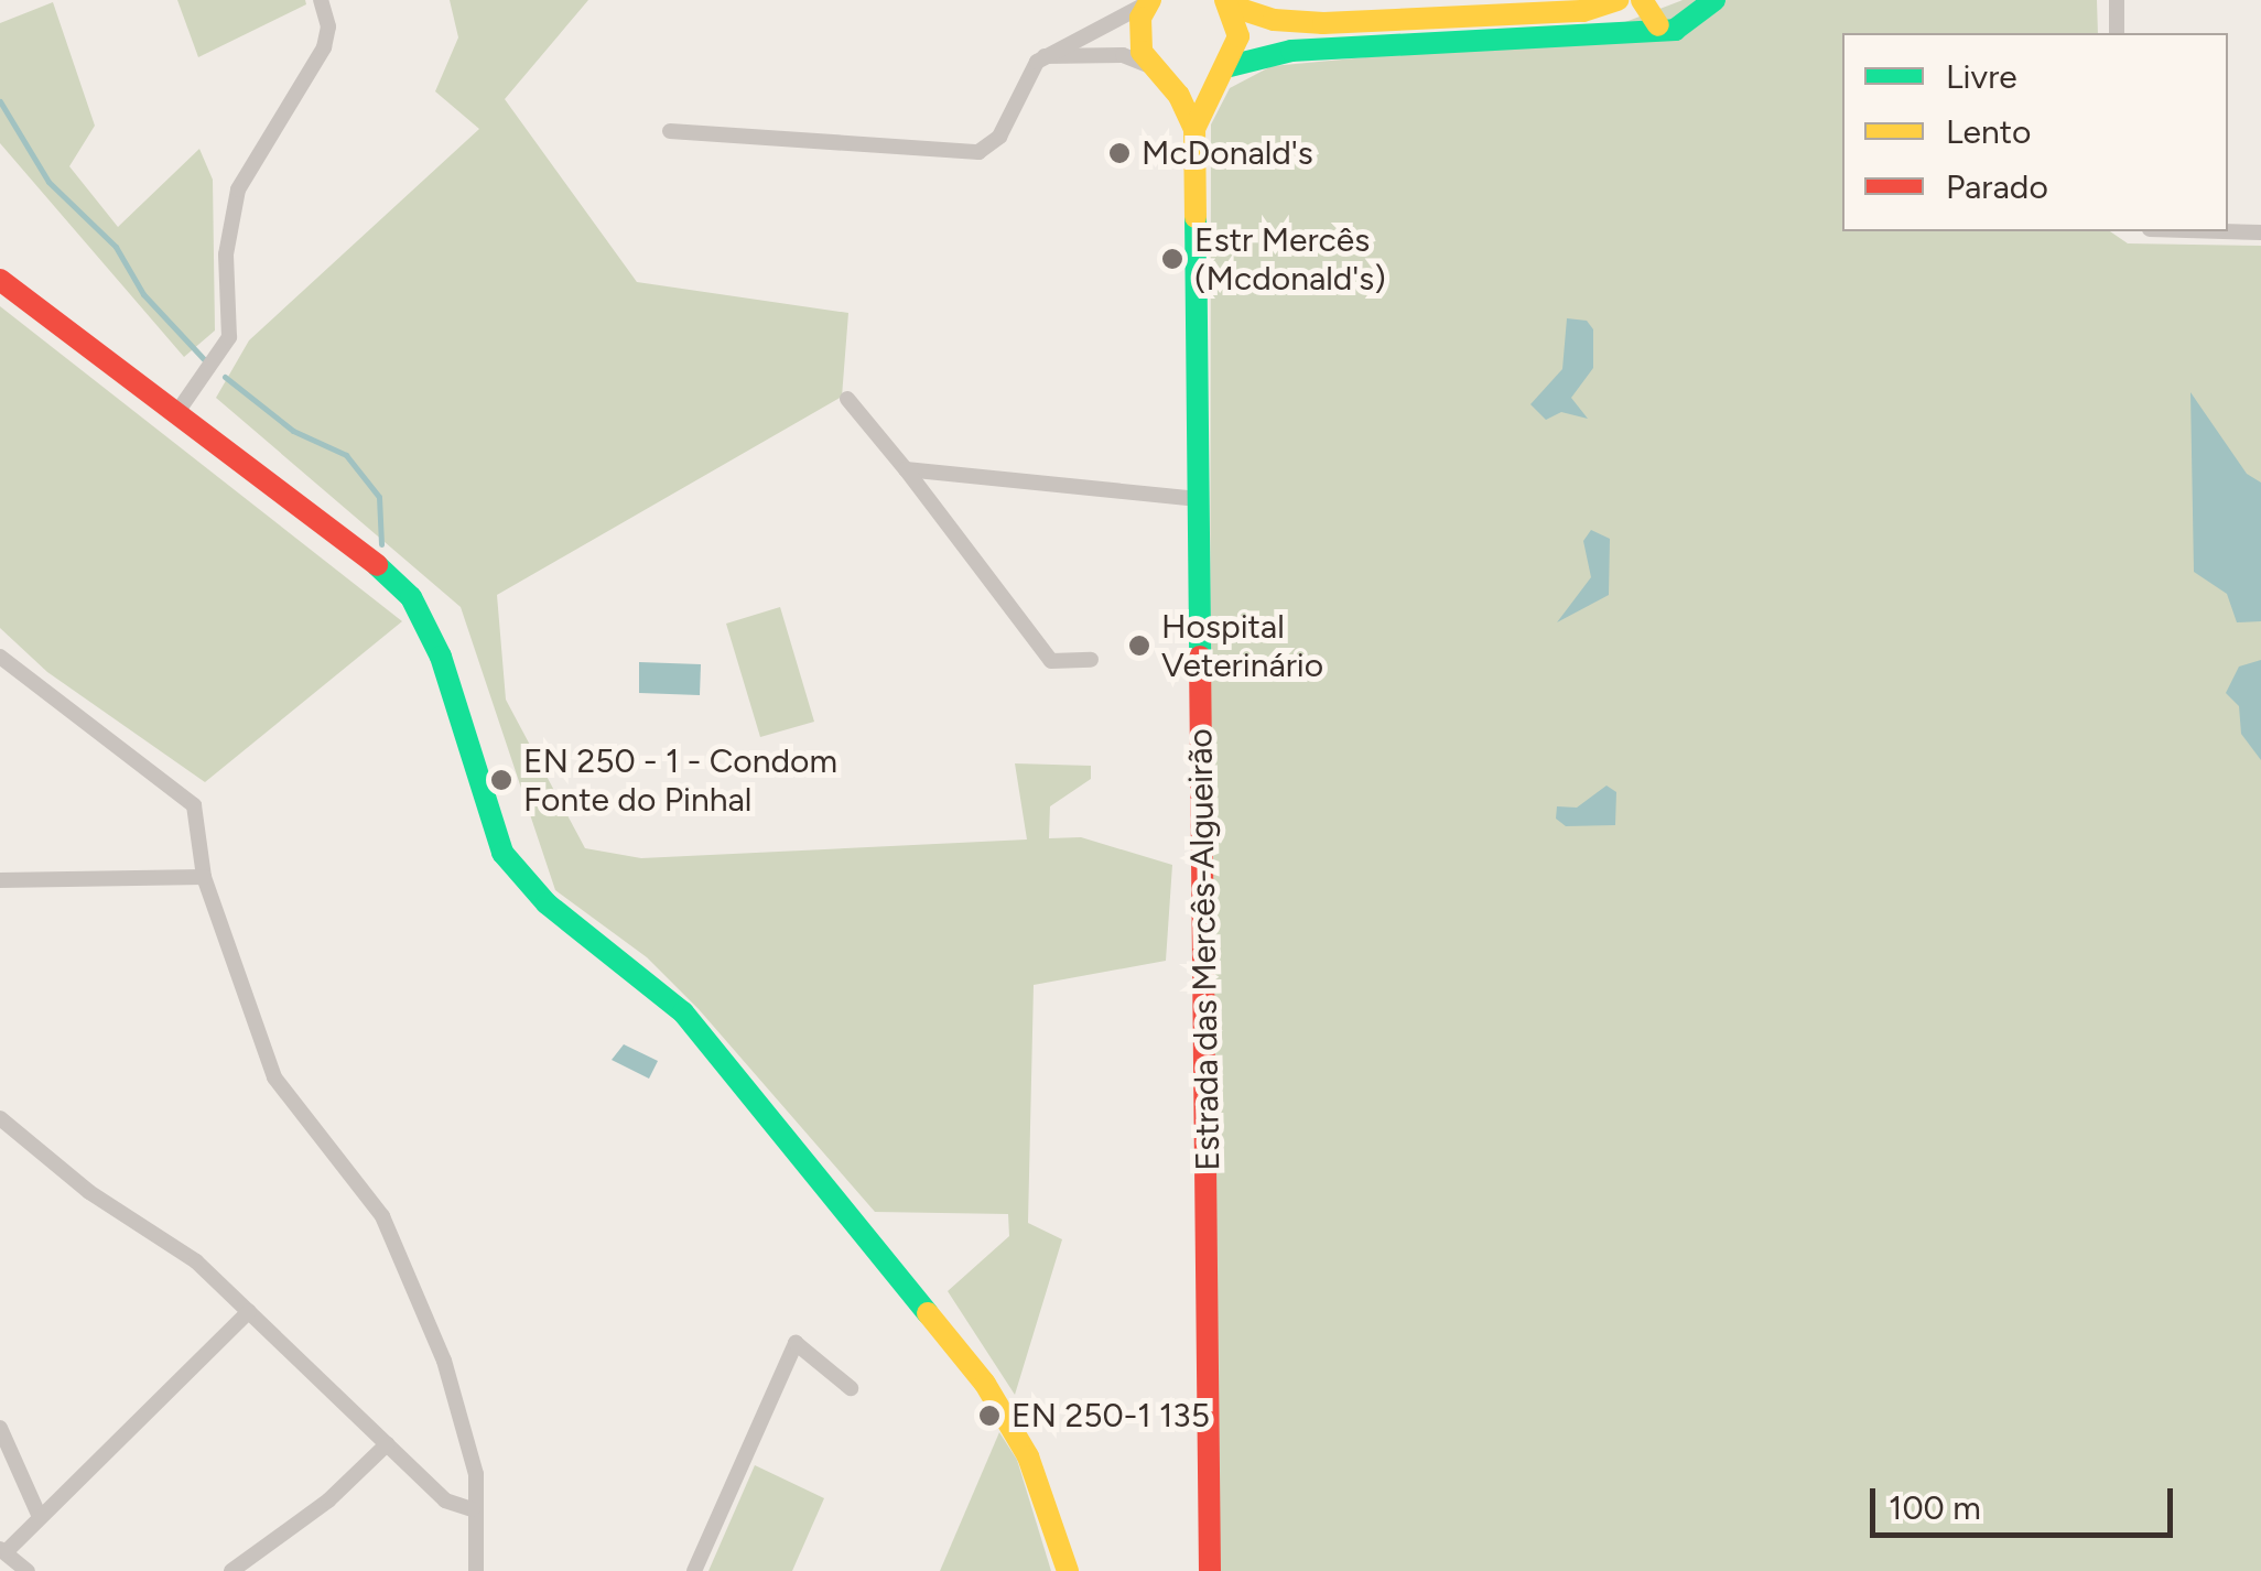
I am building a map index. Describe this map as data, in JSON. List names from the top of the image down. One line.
{"streets":{"street":["Estrada das Mercês-Algueirão"]},"places":["McDonald's","Estr Mercês (Mcdonald's)","Hospital Veterinário","EN 250 - 1 - Condom Fonte do Pinhal","EN 250-1 135"],"legend":["Livre","Lento","Parado"],"scale_bar":"100 m"}
